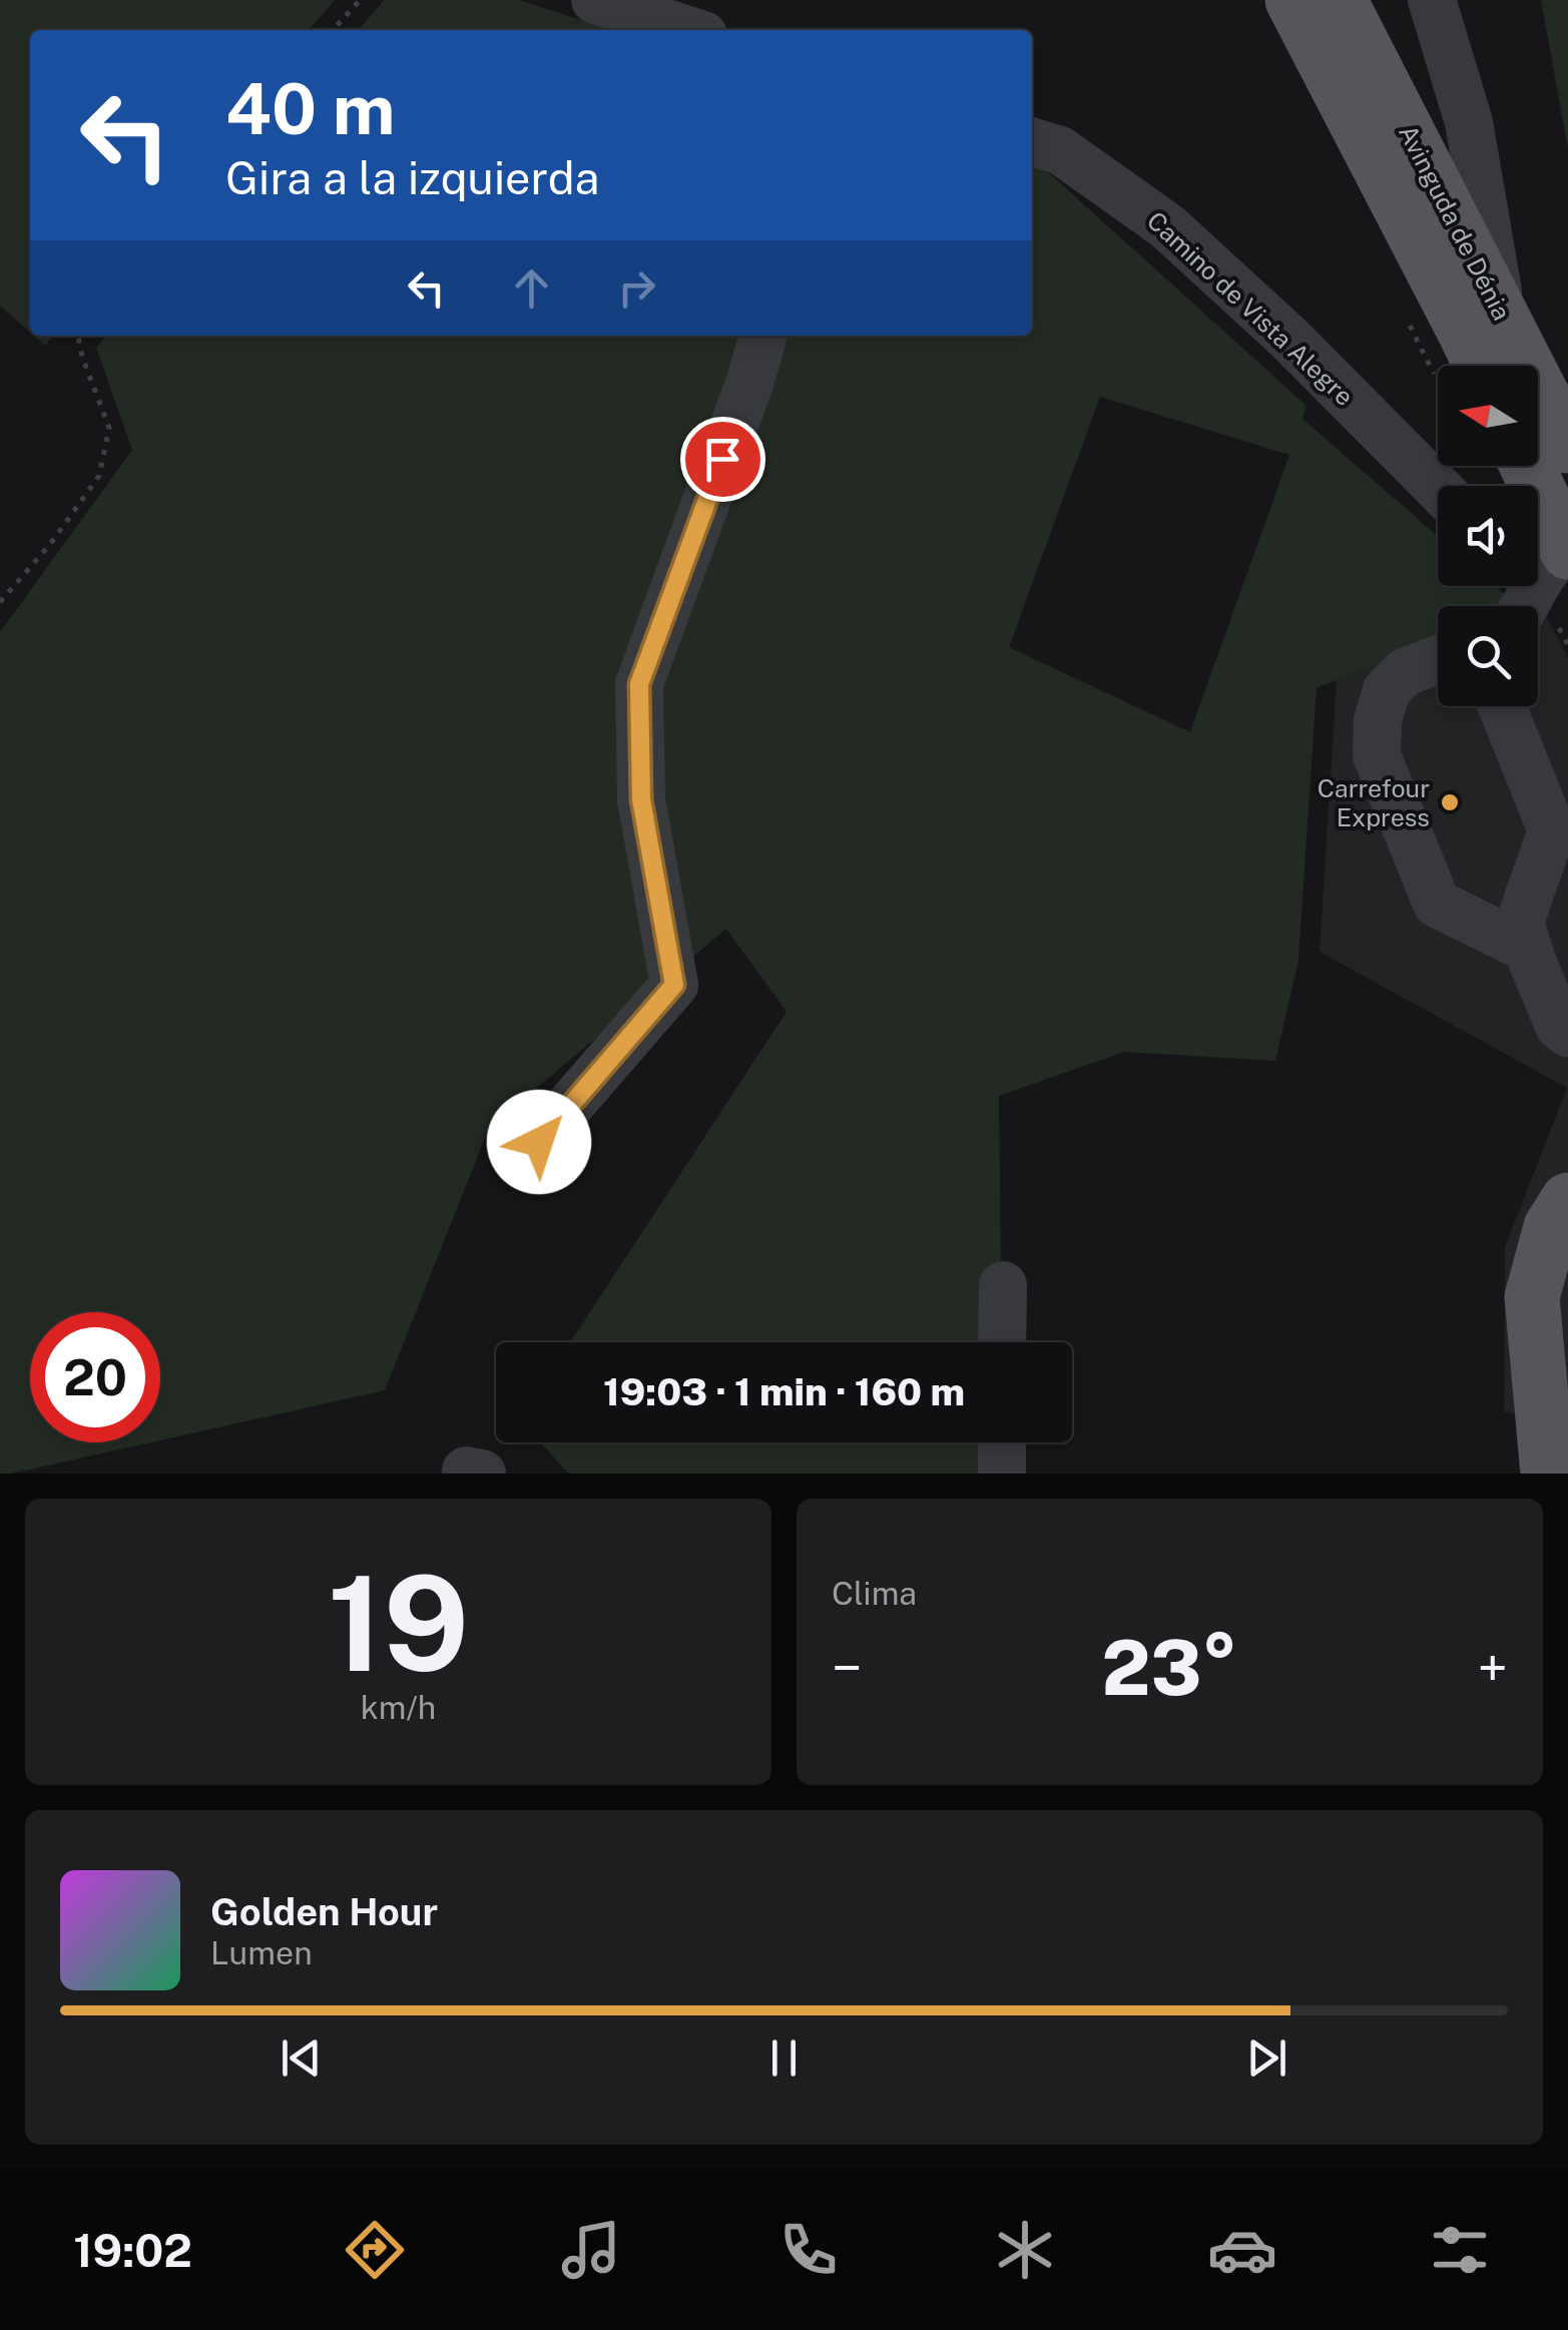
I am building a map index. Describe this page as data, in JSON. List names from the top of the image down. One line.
{"streets":{"main road":["Avinguda de Dénia"],"street":["Camino de Vista Alegre"]},"places":["Carrefour Express"],"north":"left","page":{"turn":["40 m","Gira a la izquierda"],"limit":"20","trip":"19:03 · 1 min · 160 m","tile":[["19","km/h"],"Clima"],"heat":["−","23°","+"],"song":["Golden Hour","Lumen"],"tabs":"19:02"}}
